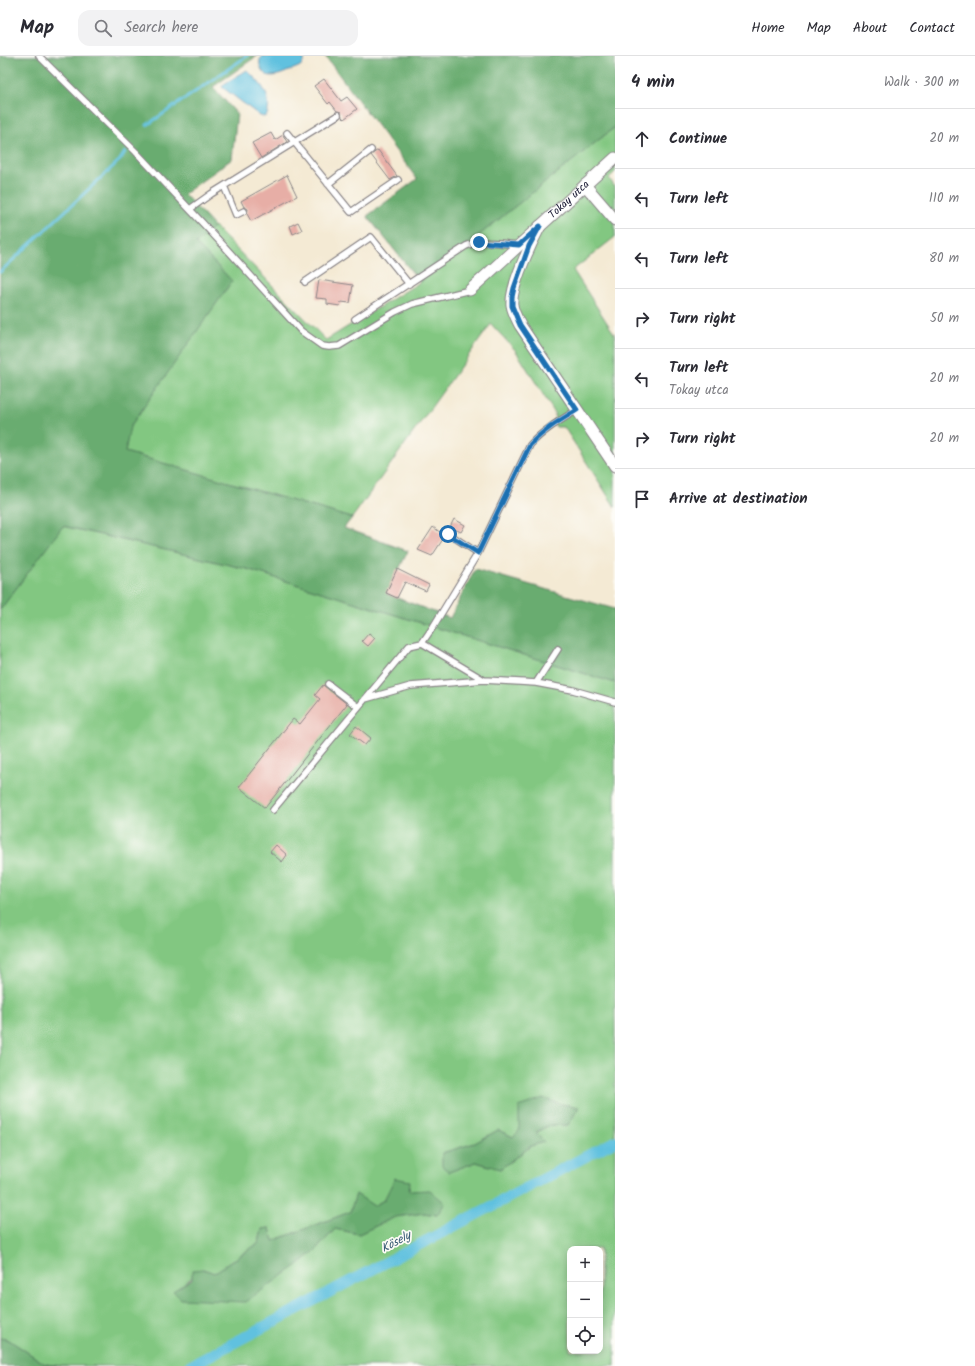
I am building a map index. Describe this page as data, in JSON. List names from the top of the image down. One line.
{"streets":{"street":["Tokay utca"]},"water":["Kösely"],"page":{"header":"Map","search":"Search here","nav":["Home","Map","About","Contact"],"heading":["4 min","Walk · 300 m"],"list":[["Continue","20 m"],["Turn left","110 m"],["Turn left","80 m"],["Turn right","50 m"],["Turn left","Tokay utca","20 m"],["Turn right","20 m"],"Arrive at destination"],"map_buttons":["+","−"]}}
